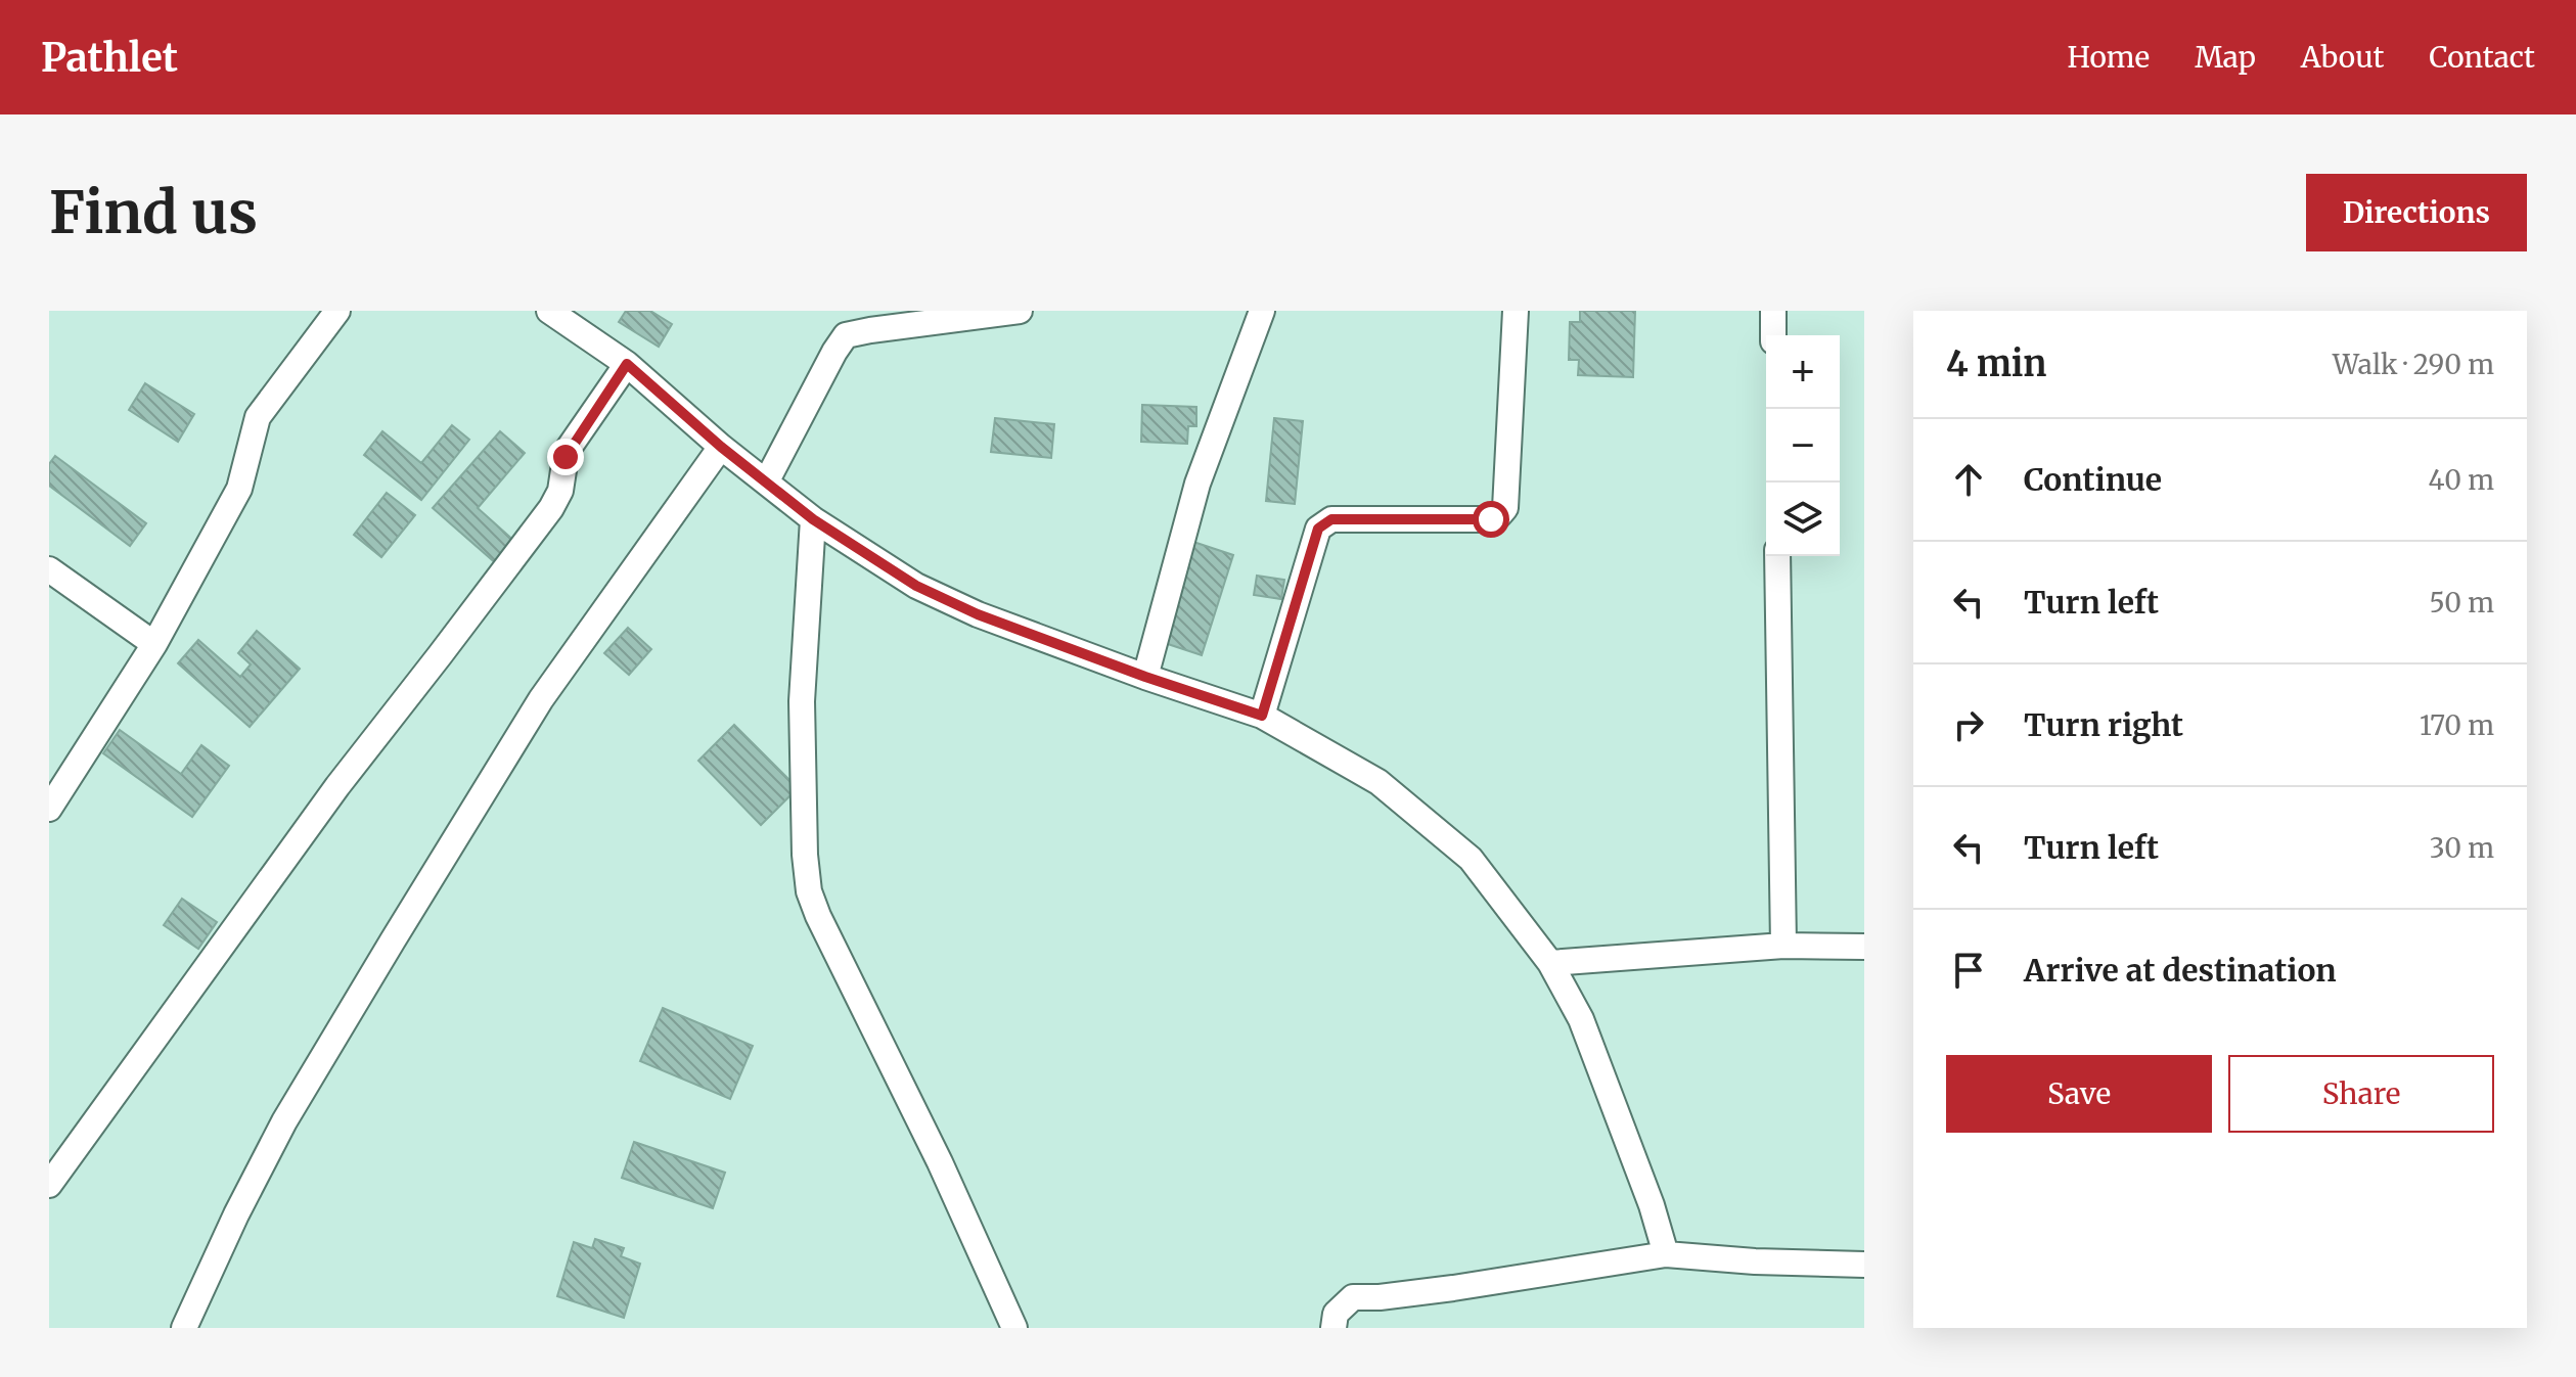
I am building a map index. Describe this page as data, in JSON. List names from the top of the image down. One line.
{"page":{"header":"Pathlet","nav":["Home","Map","About","Contact"],"buttons":["Directions",["Save","Share"]],"title":"Find us","heading":["4 min","Walk · 290 m"],"map_buttons":["+","−"],"list":[["Continue","40 m"],["Turn left","50 m"],["Turn right","170 m"],["Turn left","30 m"],"Arrive at destination"]}}
